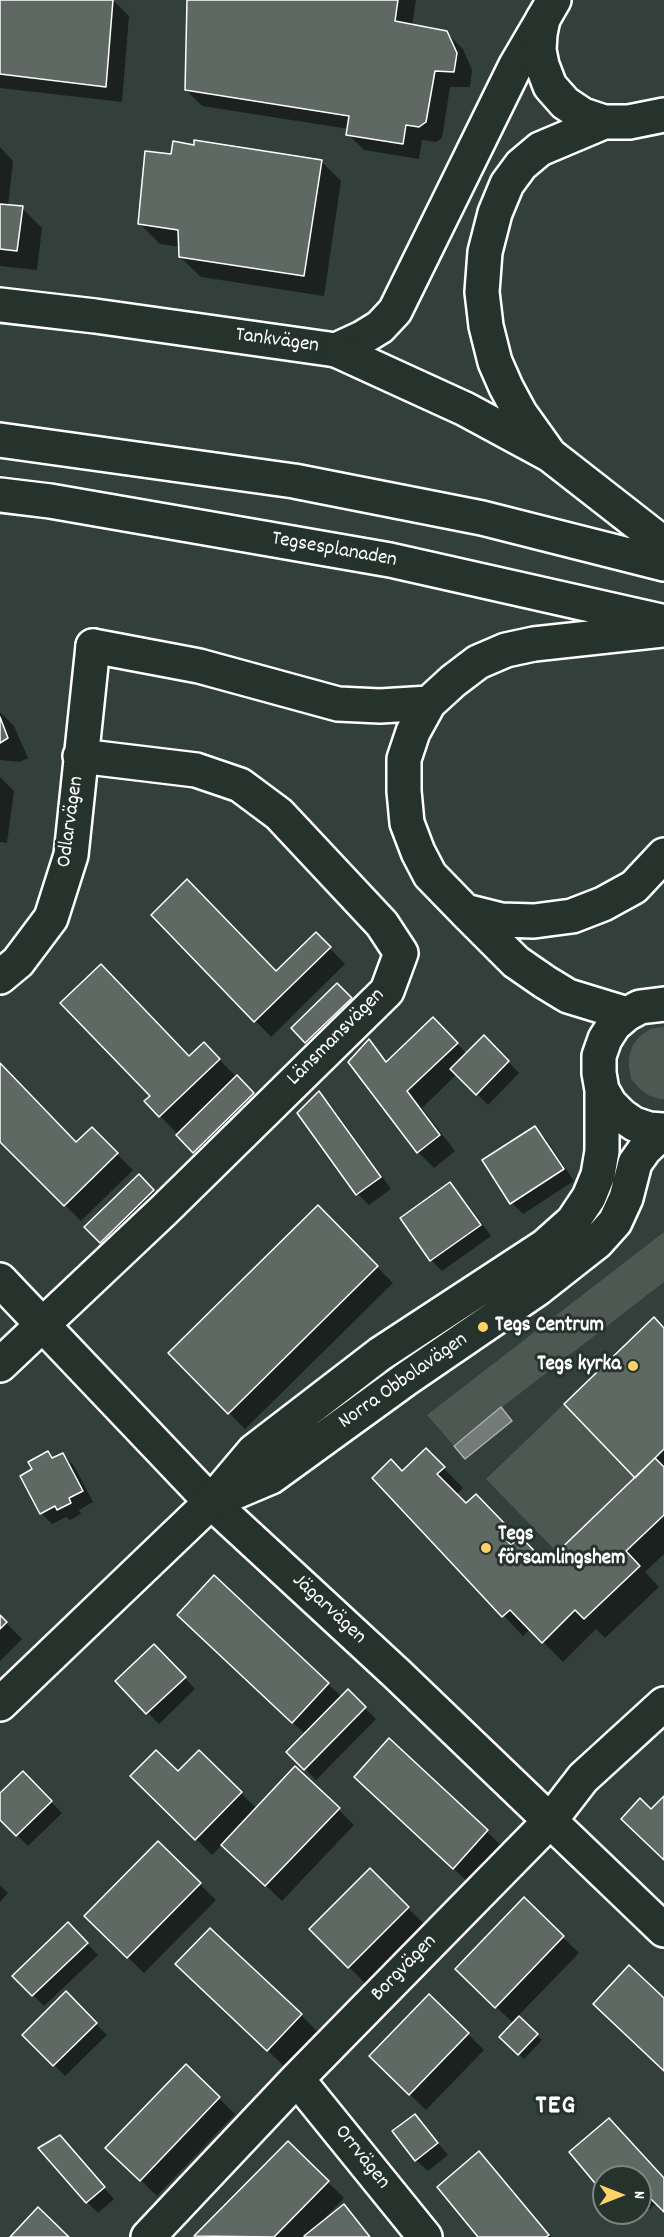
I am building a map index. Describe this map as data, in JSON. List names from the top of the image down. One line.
{"streets":{"street":["Tankvägen","Tegsesplanaden","Odlarvägen","Länsmansvägen","Norra Obbolavägen","Jägarvägen","Borgvägen","Orrvägen"]},"crossings":[["Odlarvägen","Länsmansvägen"],["Länsmansvägen","Jägarvägen"],["Norra Obbolavägen","Jägarvägen"],["Jägarvägen","Borgvägen"],["Borgvägen","Orrvägen"]],"districts":["TEG"],"places":["Tegs Centrum","Tegs kyrka","Tegs församlingshem"],"north":"right"}
